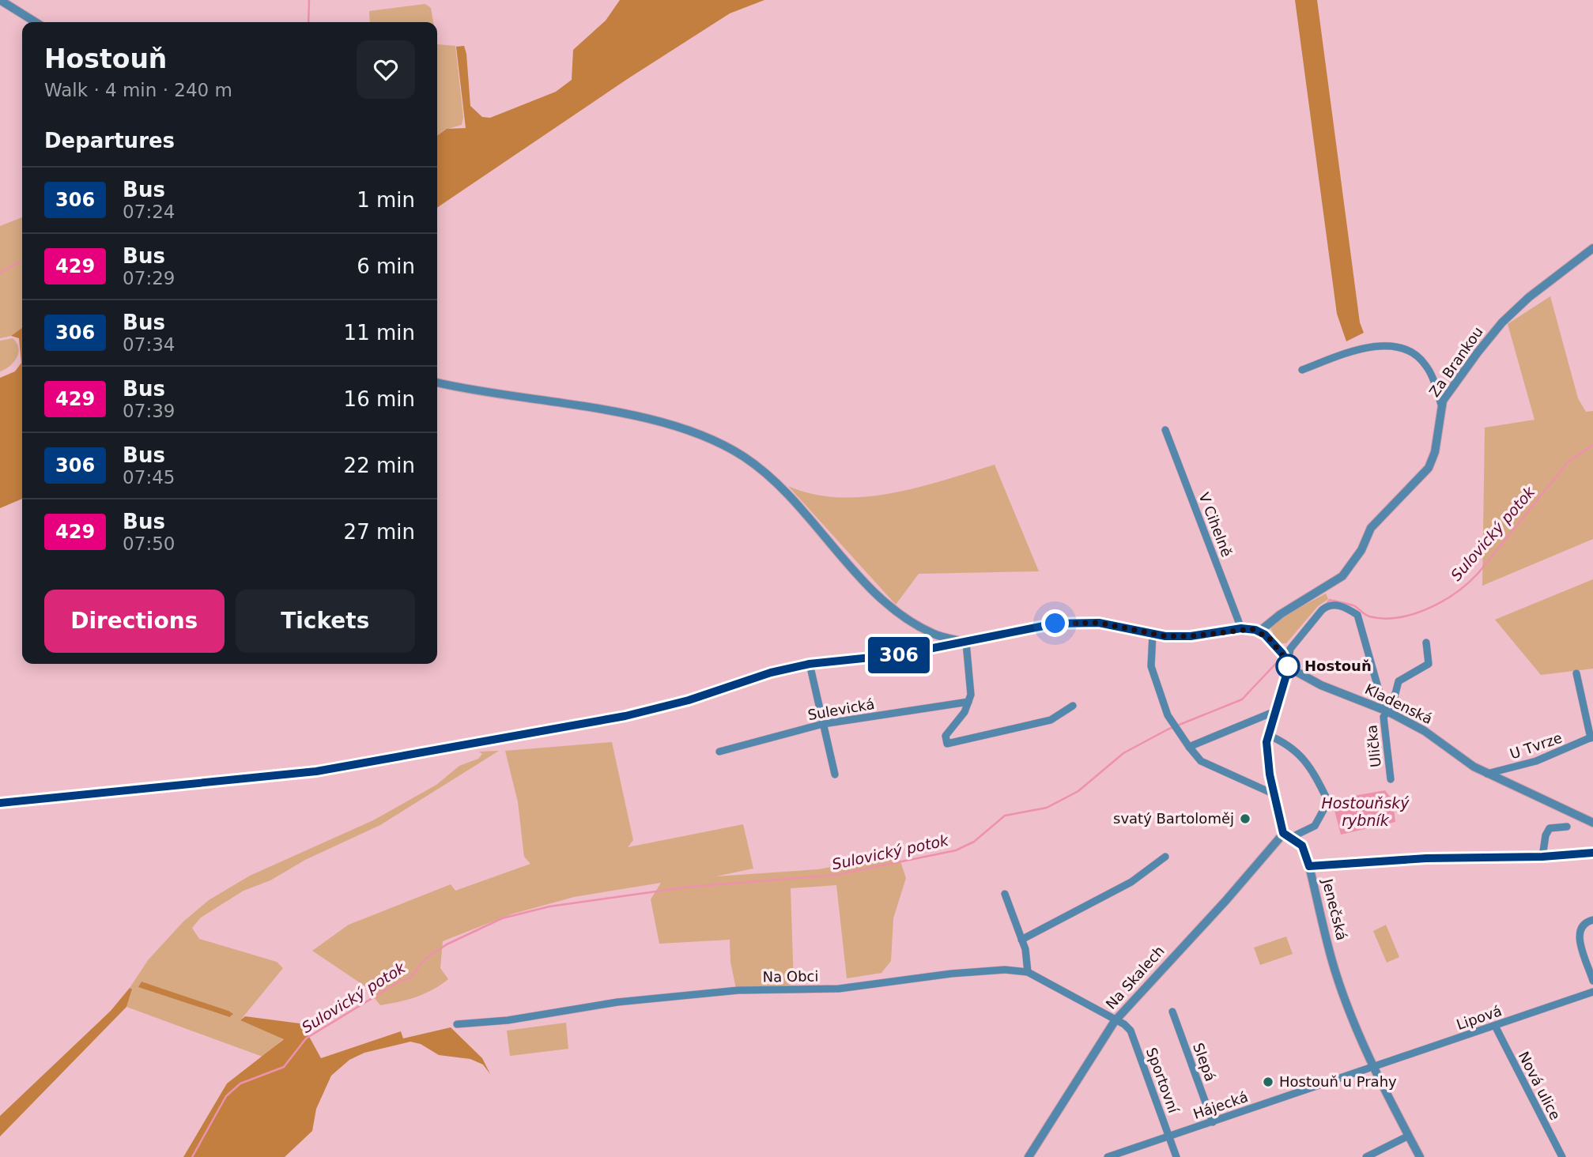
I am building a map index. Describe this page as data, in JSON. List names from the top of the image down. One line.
{"streets":{"street":["Za Brankou","V Cihelně","Kladenská","Sulevická","Ulička","U Tvrze","Jenečská","Na Obci","Na Skalech","Lipová","Slepá","Sportovní","Nová ulice","Hájecká"]},"crossings":[["Za Brankou","Kladenská"],["Kladenská","Ulička"],["Kladenská","U Tvrze"],["Jenečská","Na Skalech"],["Jenečská","Lipová"],["Jenečská","Hájecká"],["Na Obci","Na Skalech"],["Na Obci","Sportovní"],["Na Skalech","Sportovní"],["Lipová","Nová ulice"],["Lipová","Hájecká"],["Slepá","Hájecká"],["Sportovní","Hájecká"]],"water":["Sulovický potok","Hostouňský rybník"],"places":["Hostouň","svatý Bartoloměj","Hostouň u Prahy"],"lines":["bus line 306"],"page":{"on_map":"306","heading":[["Hostouň","Walk · 4 min · 240 m"],"Departures"],"list":[{"mark":"306","name":"Bus","note":"07:24","value":"1 min"},{"mark":"429","name":"Bus","note":"07:29","value":"6 min"},{"mark":"306","name":"Bus","note":"07:34","value":"11 min"},{"mark":"429","name":"Bus","note":"07:39","value":"16 min"},{"mark":"306","name":"Bus","note":"07:45","value":"22 min"},{"mark":"429","name":"Bus","note":"07:50","value":"27 min"}],"buttons":["Directions","Tickets"]}}
